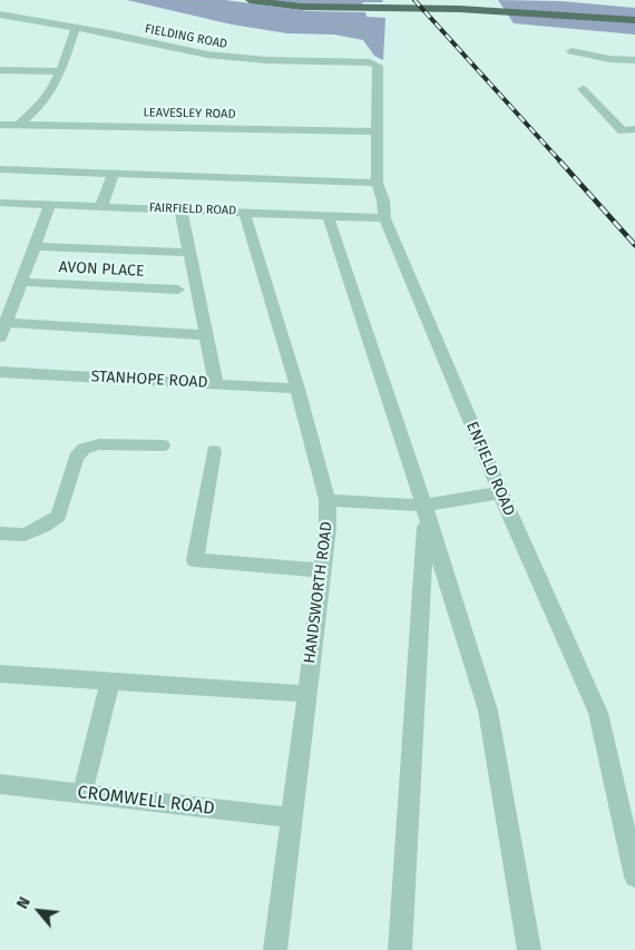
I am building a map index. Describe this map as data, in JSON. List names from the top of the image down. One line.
{"streets":{"street":["FIELDING ROAD","LEAVESLEY ROAD","FAIRFIELD ROAD","AVON PLACE","STANHOPE ROAD","ENFIELD ROAD","HANDSWORTH ROAD","CROMWELL ROAD"]},"crossings":[["FIELDING ROAD","ENFIELD ROAD"],["LEAVESLEY ROAD","ENFIELD ROAD"],["FAIRFIELD ROAD","ENFIELD ROAD"],["FAIRFIELD ROAD","HANDSWORTH ROAD"],["STANHOPE ROAD","HANDSWORTH ROAD"],["HANDSWORTH ROAD","CROMWELL ROAD"]],"north":"top left"}
